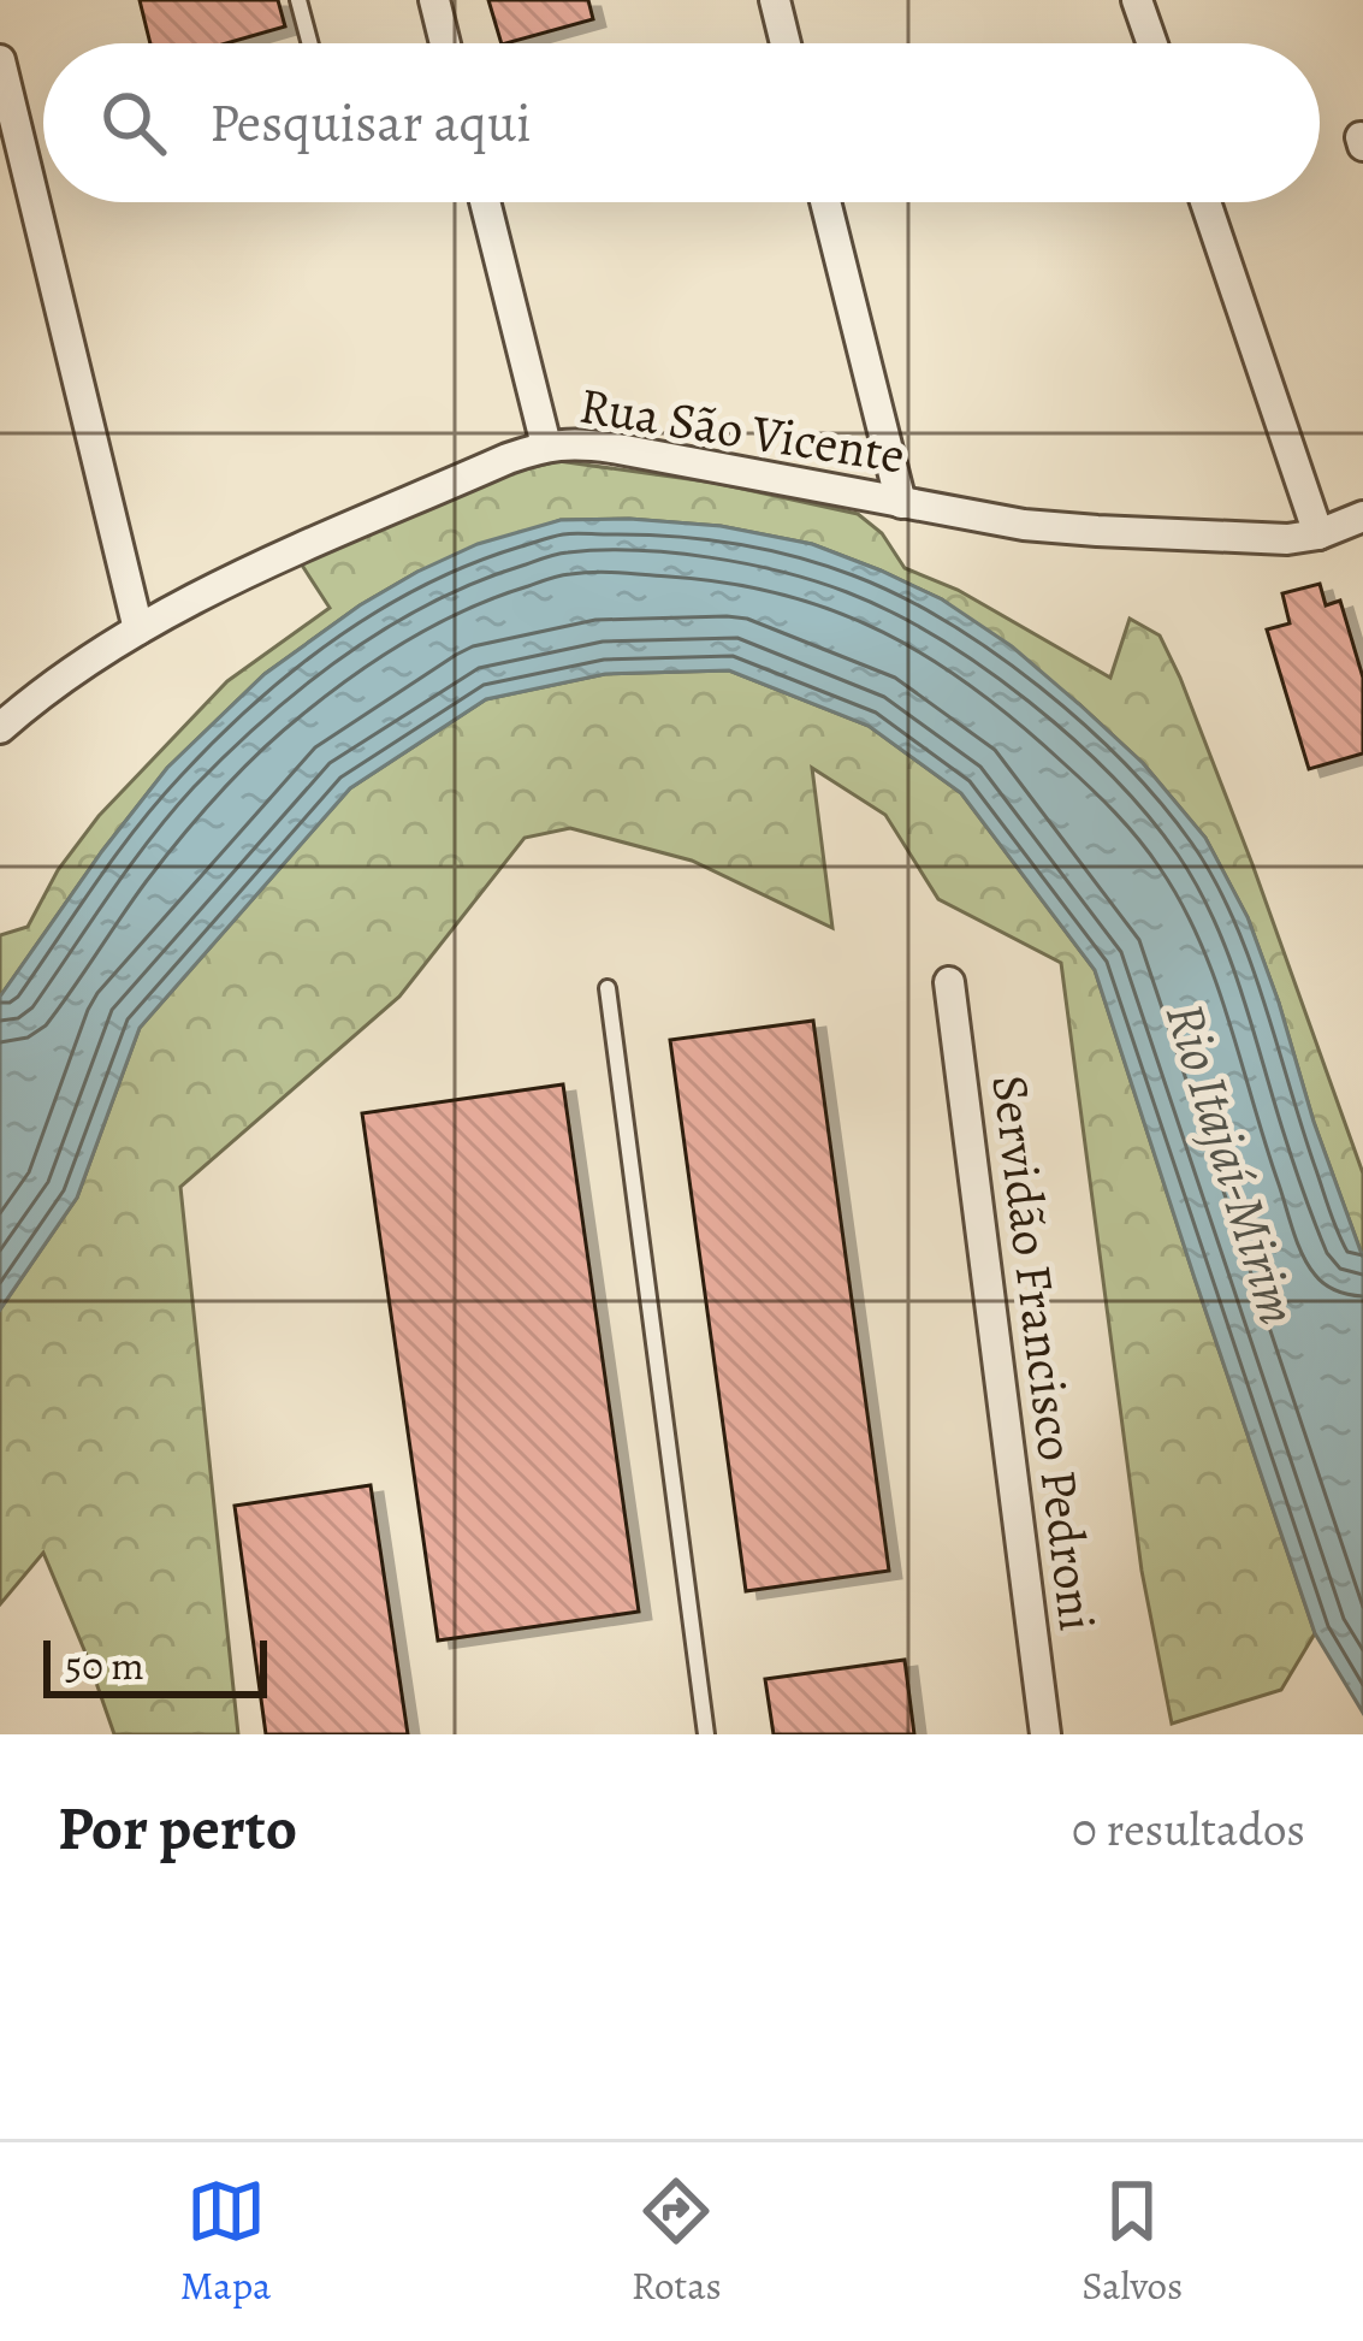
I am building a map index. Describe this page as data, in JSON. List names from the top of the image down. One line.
{"streets":{"street":["Rua São Vicente","Servidão Francisco Pedroni"]},"water":["Rio Itajaí-Mirim"],"scale_bar":"50 m","page":{"search":"Pesquisar aqui","scale":"50 m","heading":["Por perto","0 resultados"],"nav":["Mapa","Rotas","Salvos"]}}
